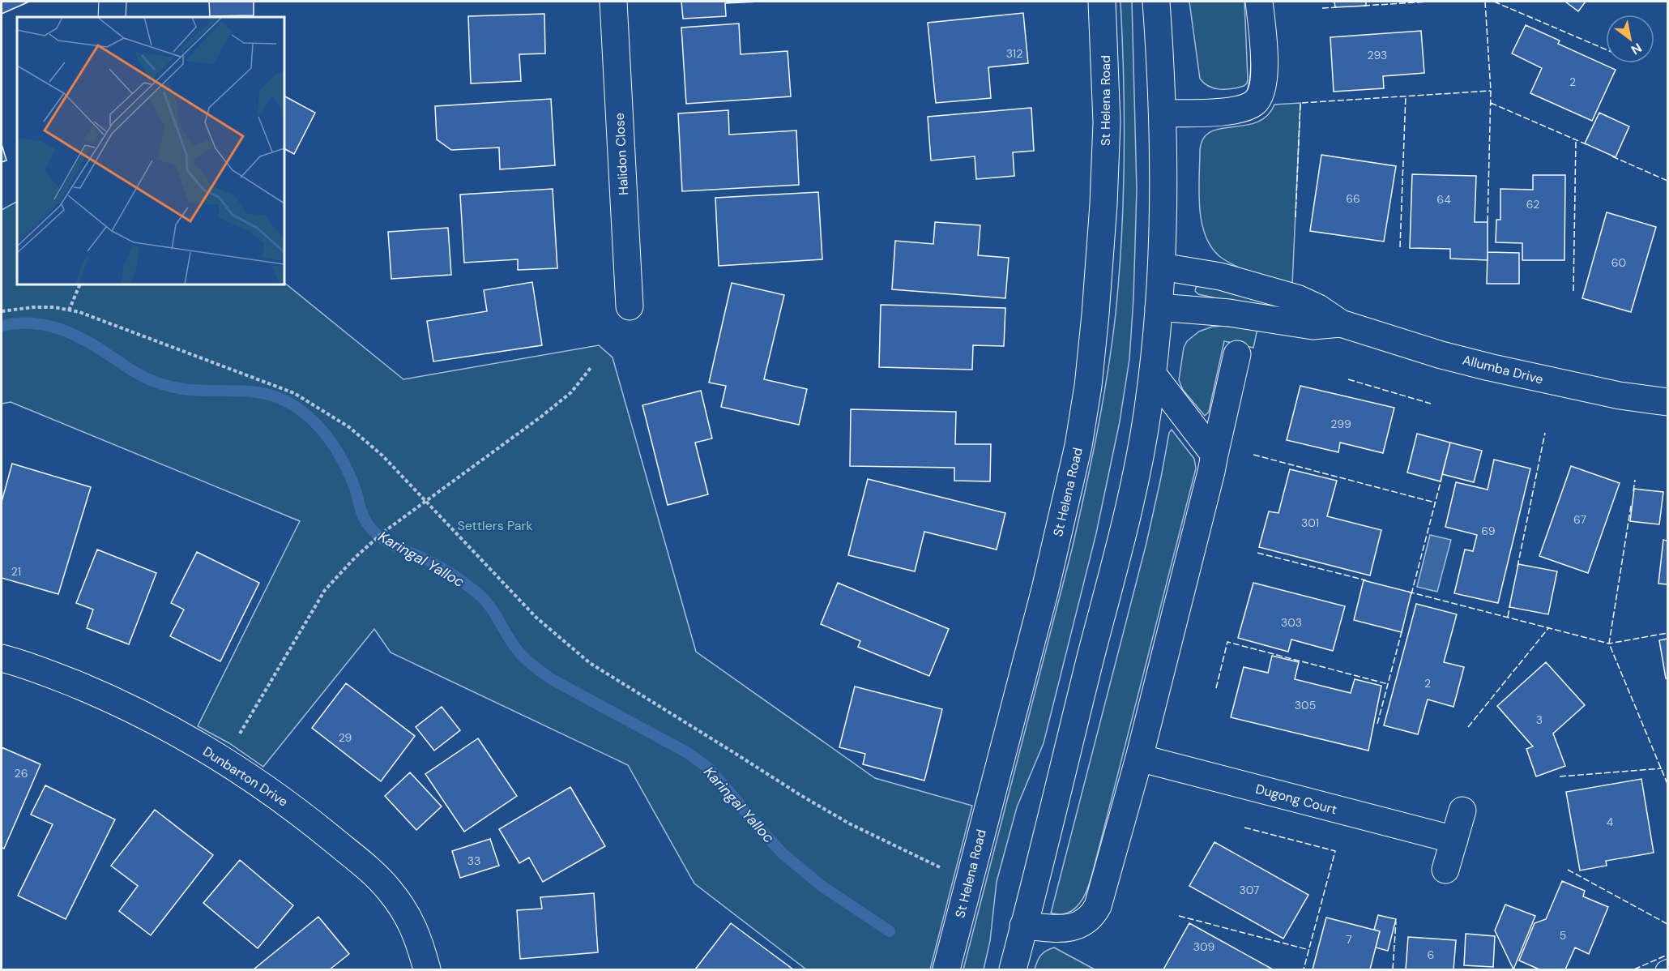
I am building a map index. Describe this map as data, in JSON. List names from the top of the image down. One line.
{"streets":{"street":["St Helena Road","Halidon Close","Allumba Drive","Dunbarton Drive","Dugong Court"]},"water":["Karingal Yalloc"],"parks":["Settlers Park"],"house_numbers":["312","293","2","66","64","62","60","299","67","301","69","21","303","2","305","3","29","26","4","33","307","5","7","309","6"],"north":"bottom right"}
